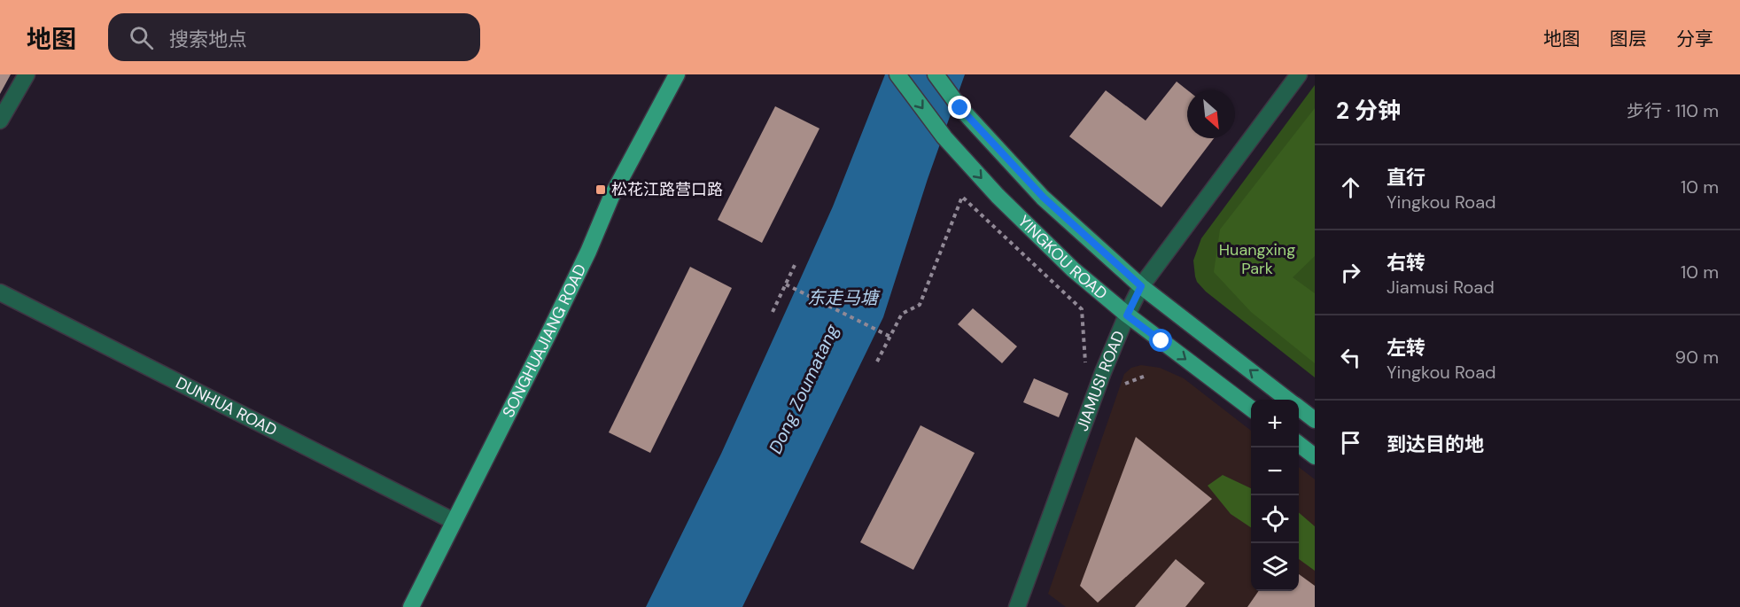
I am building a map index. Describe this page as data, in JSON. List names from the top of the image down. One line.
{"streets":{"main road":["YINGKOU ROAD","SONGHUAJIANG ROAD"],"street":["JIAMUSI ROAD","DUNHUA ROAD"]},"crossings":[["YINGKOU ROAD","JIAMUSI ROAD"],["SONGHUAJIANG ROAD","DUNHUA ROAD"]],"water":["东走马塘","Dong Zoumatang"],"parks":["Huangxing Park"],"places":{"transit":["松花江路营口路"]},"north":"bottom right","page":{"header":"地图","search":"搜索地点","nav":["地图","图层","分享"],"heading":["2 分钟","步行 · 110 m"],"list":[["直行","Yingkou Road","10 m"],["右转","Jiamusi Road","10 m"],["左转","Yingkou Road","90 m"],"到达目的地"],"map_buttons":["+","−"]}}
